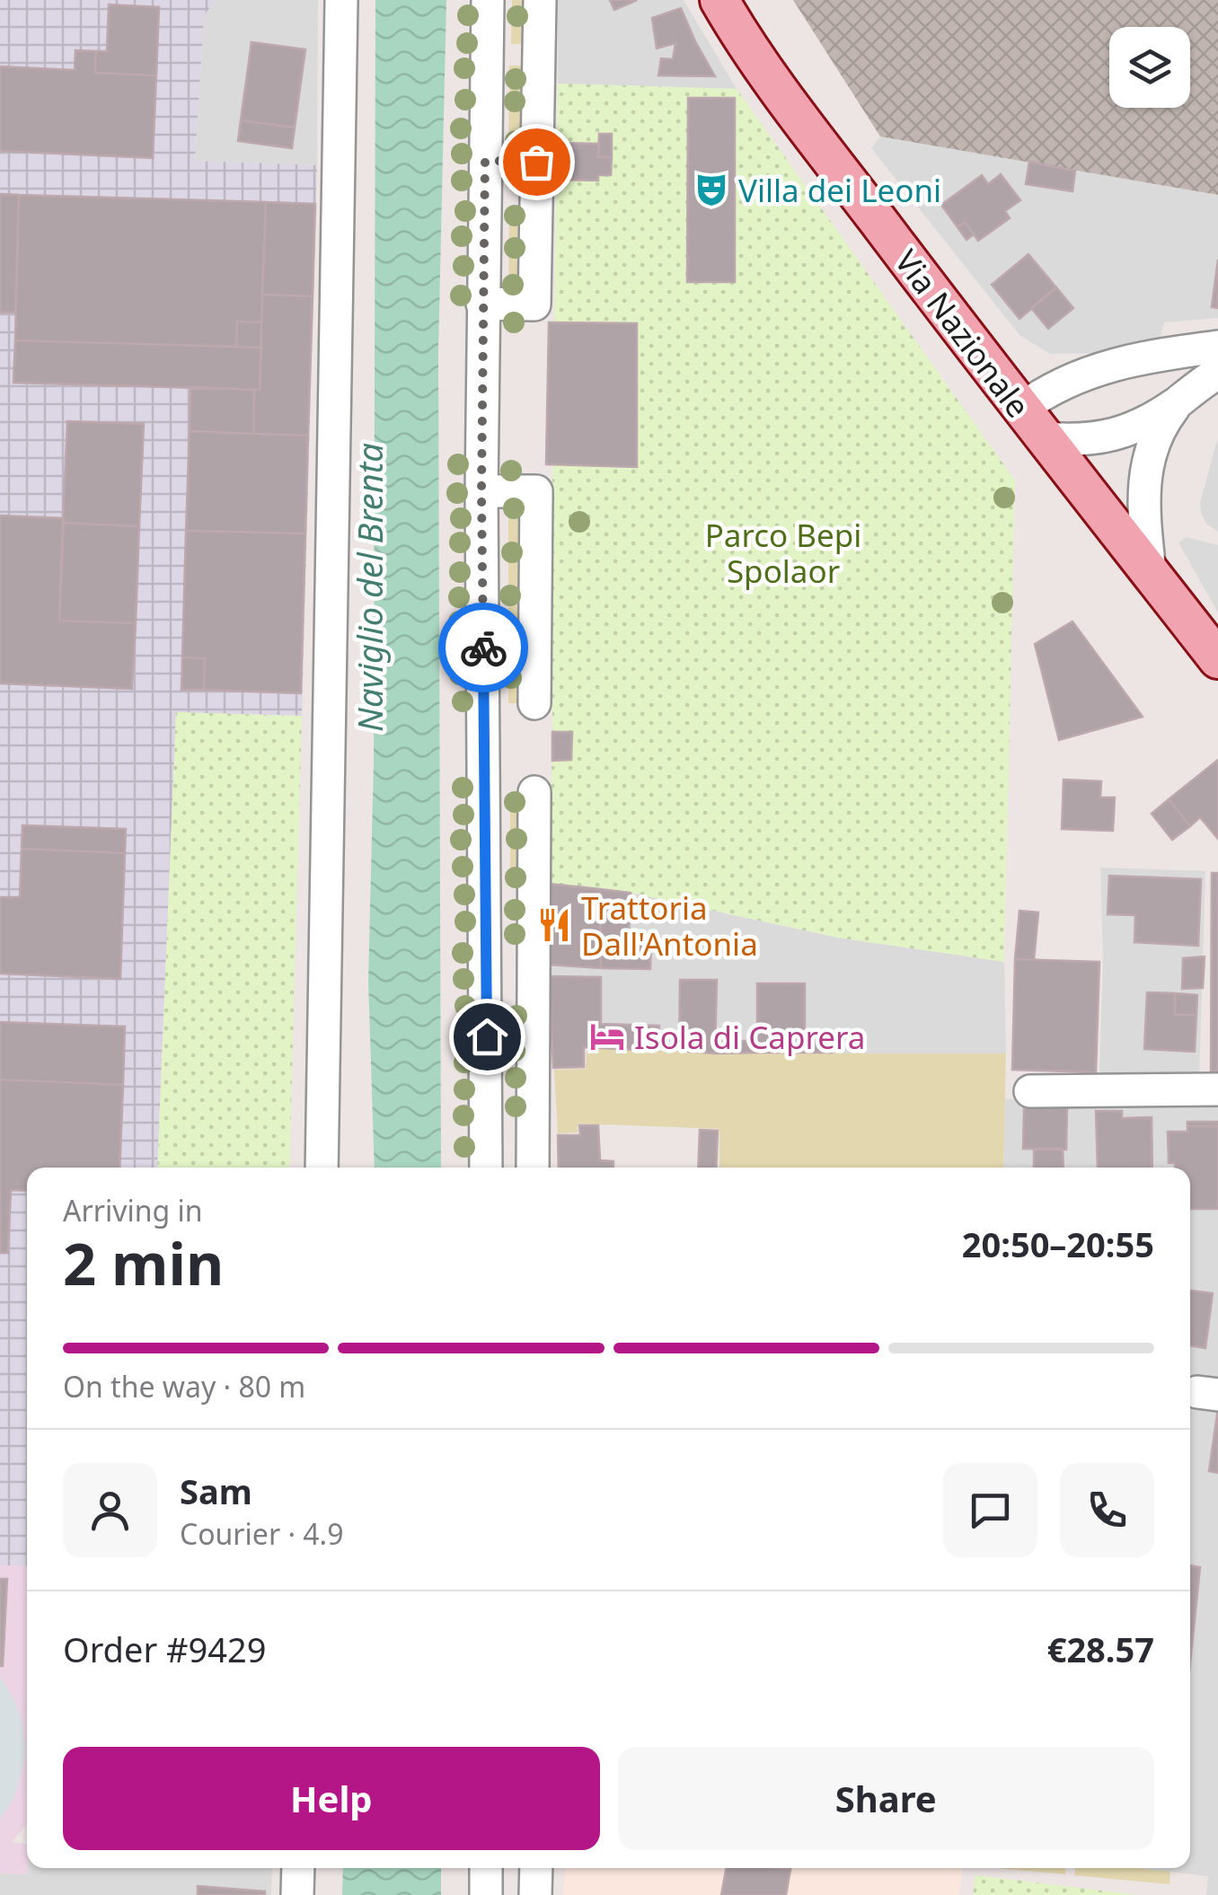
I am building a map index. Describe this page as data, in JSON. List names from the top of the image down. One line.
{"streets":{"main road":["Via Nazionale"]},"water":["Naviglio del Brenta"],"parks":["Parco Bepi Spolaor"],"places":{"theatre":["Villa dei Leoni"],"restaurant":["Trattoria Dall'Antonia"],"hotel":["Isola di Caprera"]},"page":{"heading":["2 min","Arriving in","20:50–20:55"],"panel":["Sam","Courier · 4.9","Order #9429","€28.57"],"bar":"On the way · 80 m","buttons":["Help","Share"]}}
